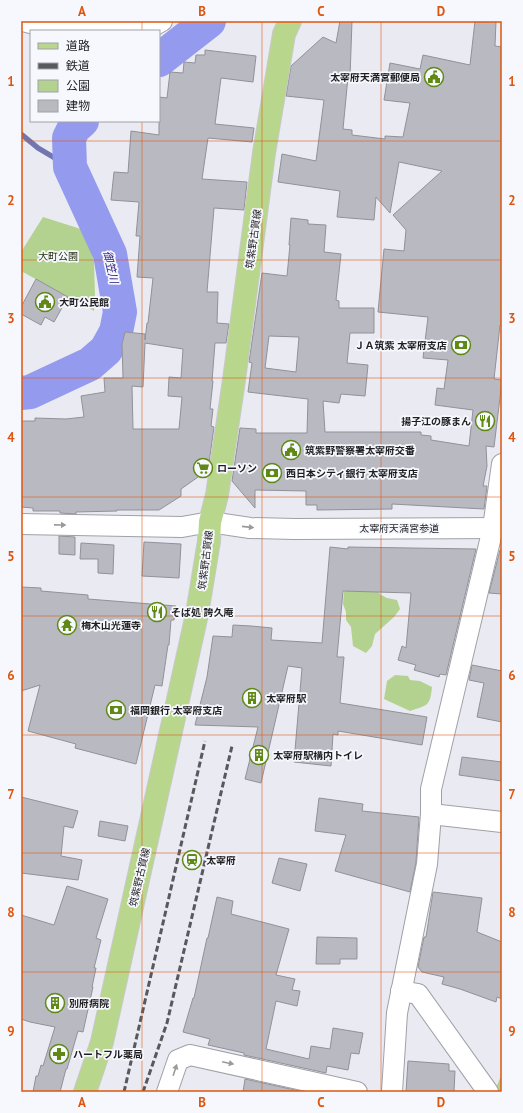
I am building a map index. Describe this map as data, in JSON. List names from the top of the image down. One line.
{"streets":{"main road":["筑紫野古賀線"],"street":["太宰府天満宮参道"]},"crossings":[["筑紫野古賀線","太宰府天満宮参道"]],"one_way":["太宰府天満宮参道"],"water":["御笠川"],"parks":["大町公園"],"places":{"public building":["太宰府天満宮郵便局","大町公民館","筑紫野警察署太宰府交番"],"bank":["ＪＡ筑紫 太宰府支店","西日本シティ銀行 太宰府支店","福岡銀行 太宰府支店"],"restaurant":["揚子江の豚まん","そば処 誇久庵"],"supermarket":["ローソン"],"temple":["梅木山光蓮寺"],"building":["太宰府駅","太宰府駅構内トイレ","別府病院"],"station":["太宰府"],"pharmacy":["ハートフル薬局"]},"legend":["道路","鉄道","公園","建物"],"grid":{"columns":["A","B","C","D"],"rows":["1","2","3","4","5","6","7","8","9"]}}
